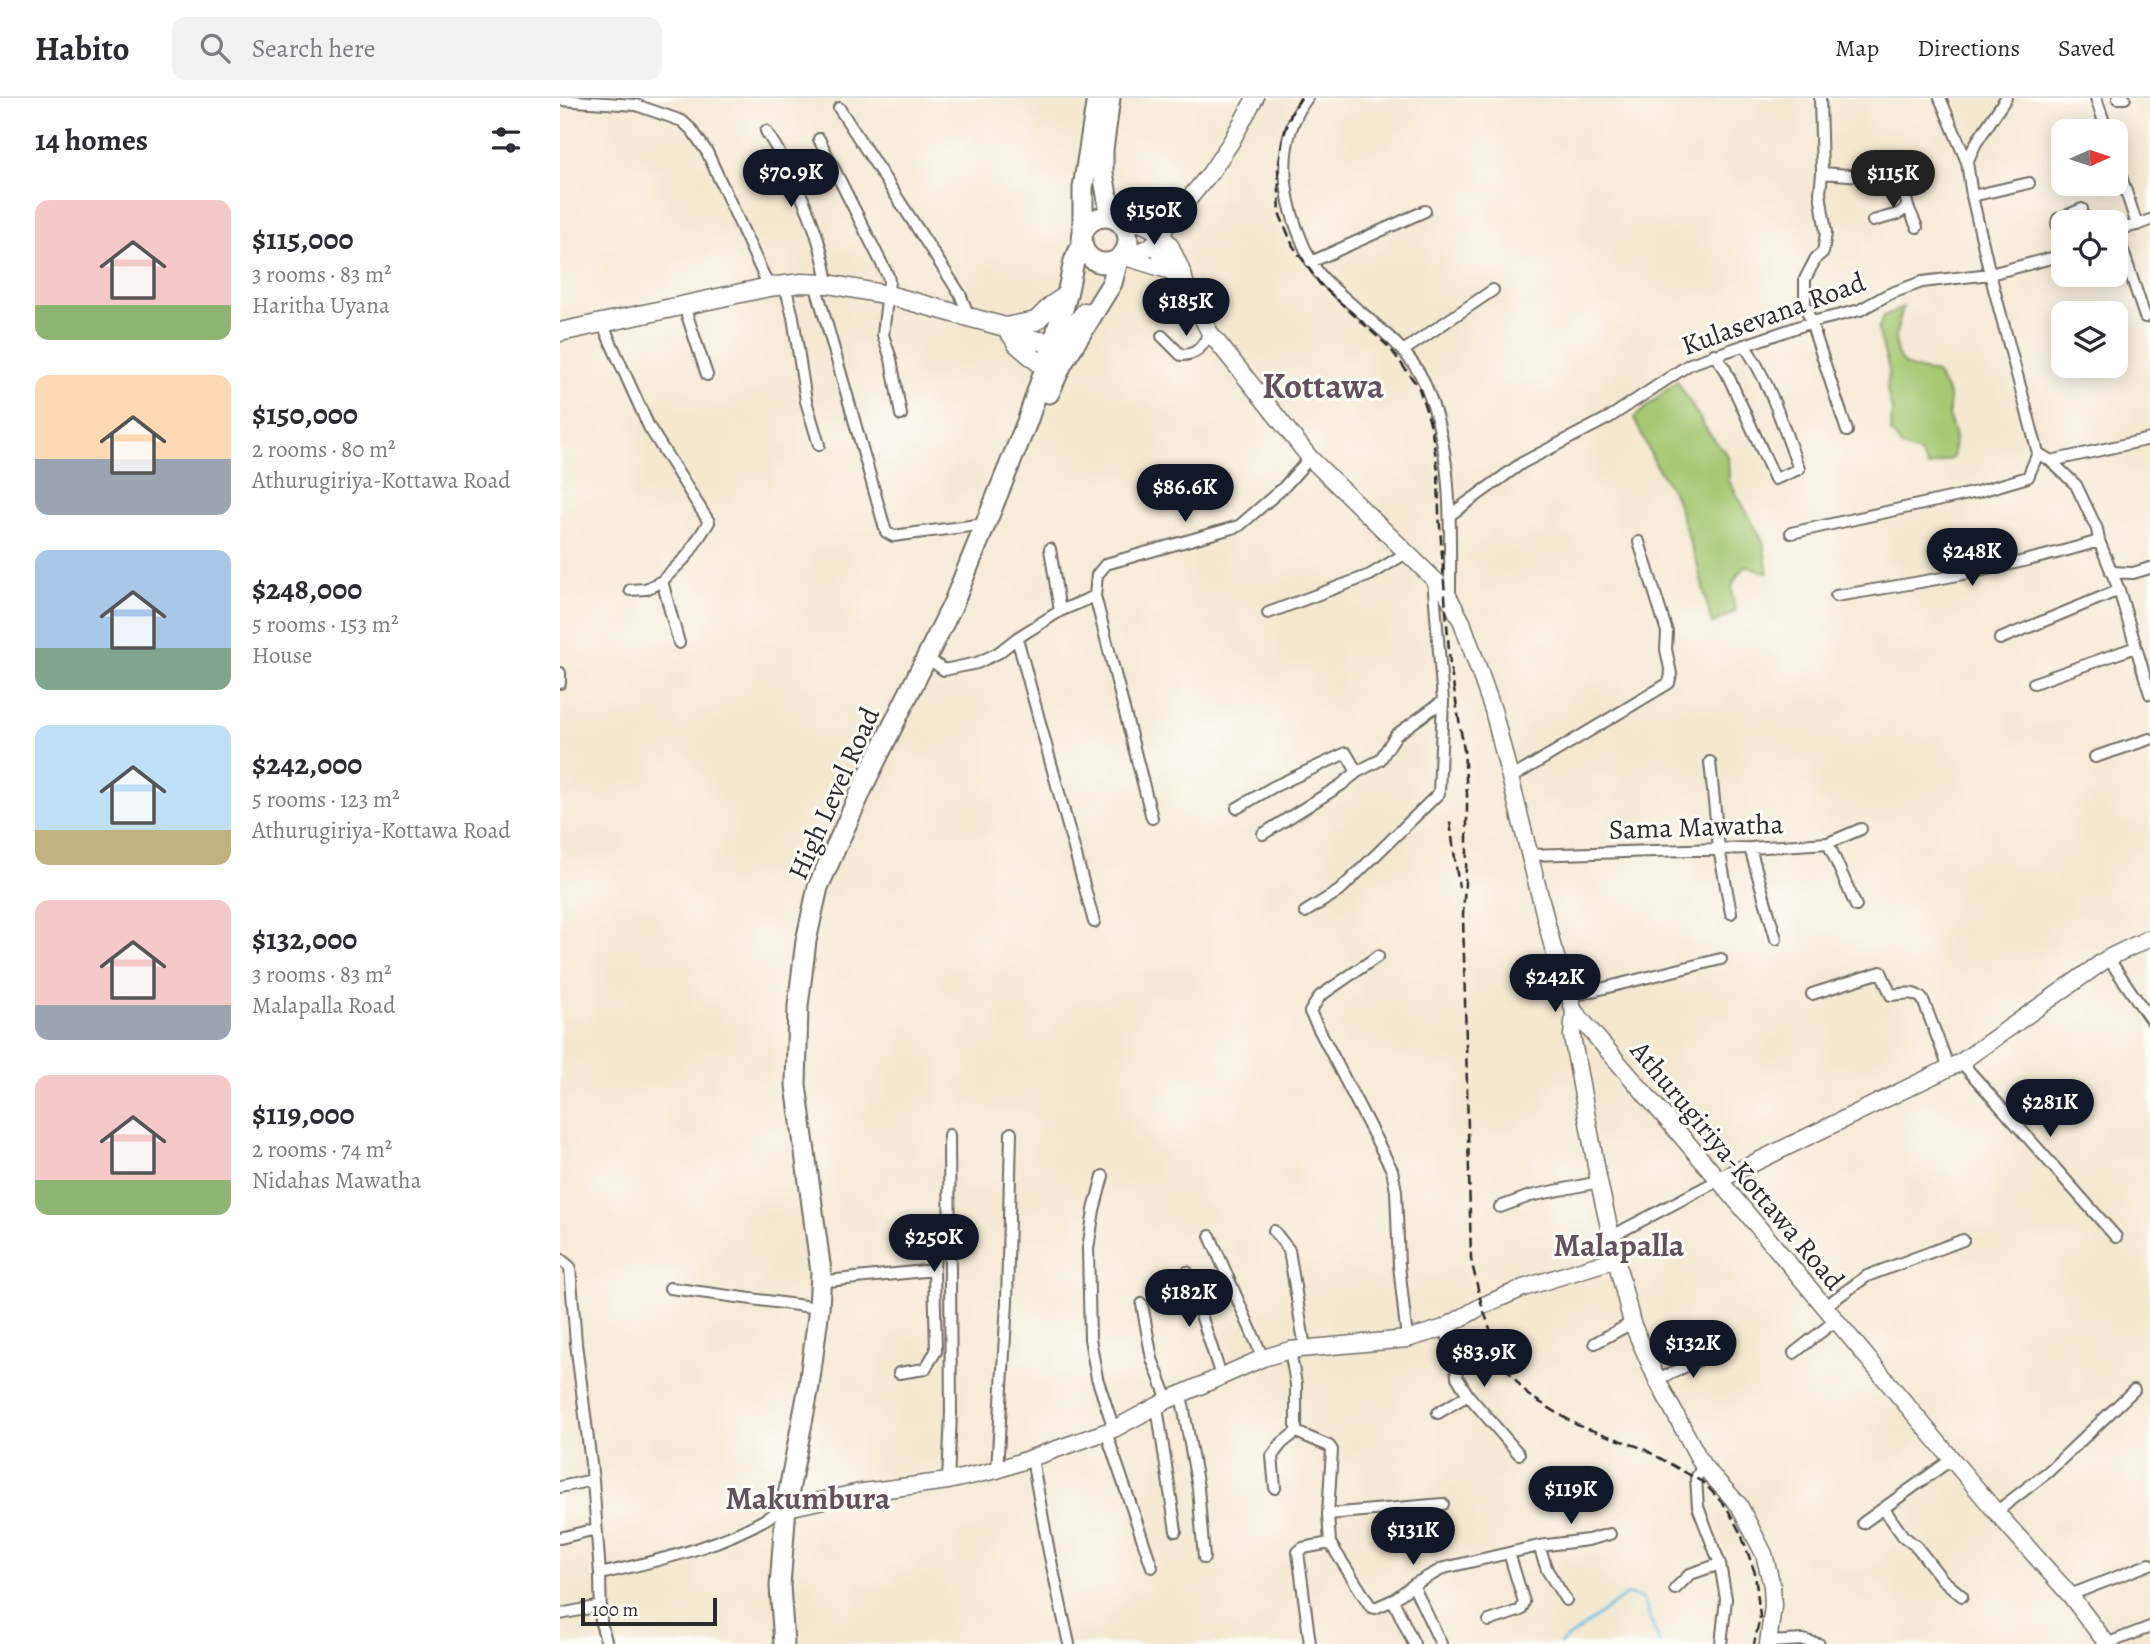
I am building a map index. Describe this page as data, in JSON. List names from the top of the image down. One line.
{"streets":{"highway":["High Level Road"],"main road":["Athurugiriya-Kottawa Road"],"street":["Kulasevana Road","Sama Mawatha"]},"crossings":[["Sama Mawatha","Athurugiriya-Kottawa Road"]],"districts":["Kottawa","Malapalla","Makumbura"],"scale_bar":"100 m","north":"right","page":{"header":"Habito","search":"Search here","nav":["Map","Directions","Saved"],"heading":"14 homes","price":["$70.9K","$115K","$150K","$185K","$86.6K","$248K","$242K","$281K","$250K","$182K","$132K","$83.9K","$119K","$131K"],"list":[{"name":"$115,000","note":"3 rooms · 83 m² · Haritha Uyana"},{"name":"$150,000","note":"2 rooms · 80 m² · Athurugiriya-Kottawa Road"},{"name":"$248,000","note":"5 rooms · 153 m² · House"},{"name":"$242,000","note":"5 rooms · 123 m² · Athurugiriya-Kottawa Road"},{"name":"$132,000","note":"3 rooms · 83 m² · Malapalla Road"},{"name":"$119,000","note":"2 rooms · 74 m² · Nidahas Mawatha"}],"scale":"100 m"}}
